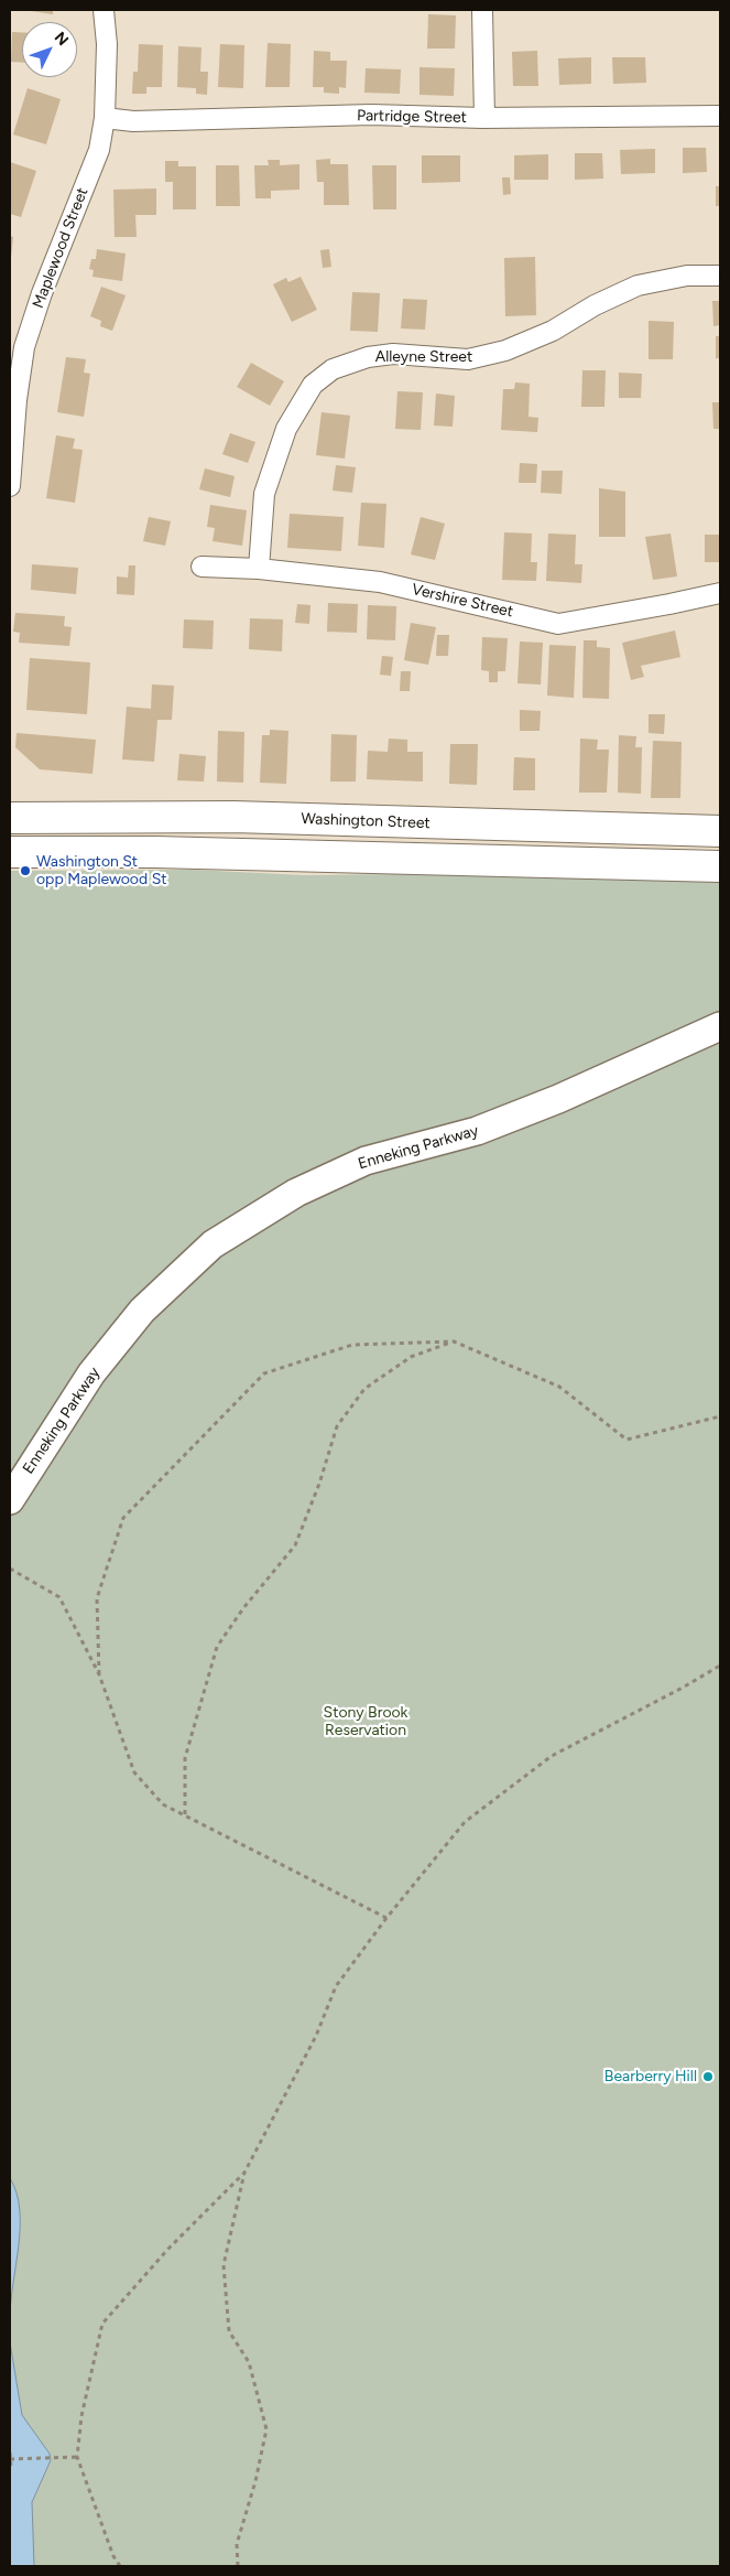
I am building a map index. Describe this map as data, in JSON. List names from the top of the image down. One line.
{"streets":{"main road":["Washington Street","Enneking Parkway"],"street":["Partridge Street","Maplewood Street","Alleyne Street","Vershire Street"]},"crossings":[["Partridge Street","Maplewood Street"],["Alleyne Street","Vershire Street"]],"parks":["Stony Brook Reservation"],"places":["Washington St opp Maplewood St","Bearberry Hill"],"north":"top right"}
